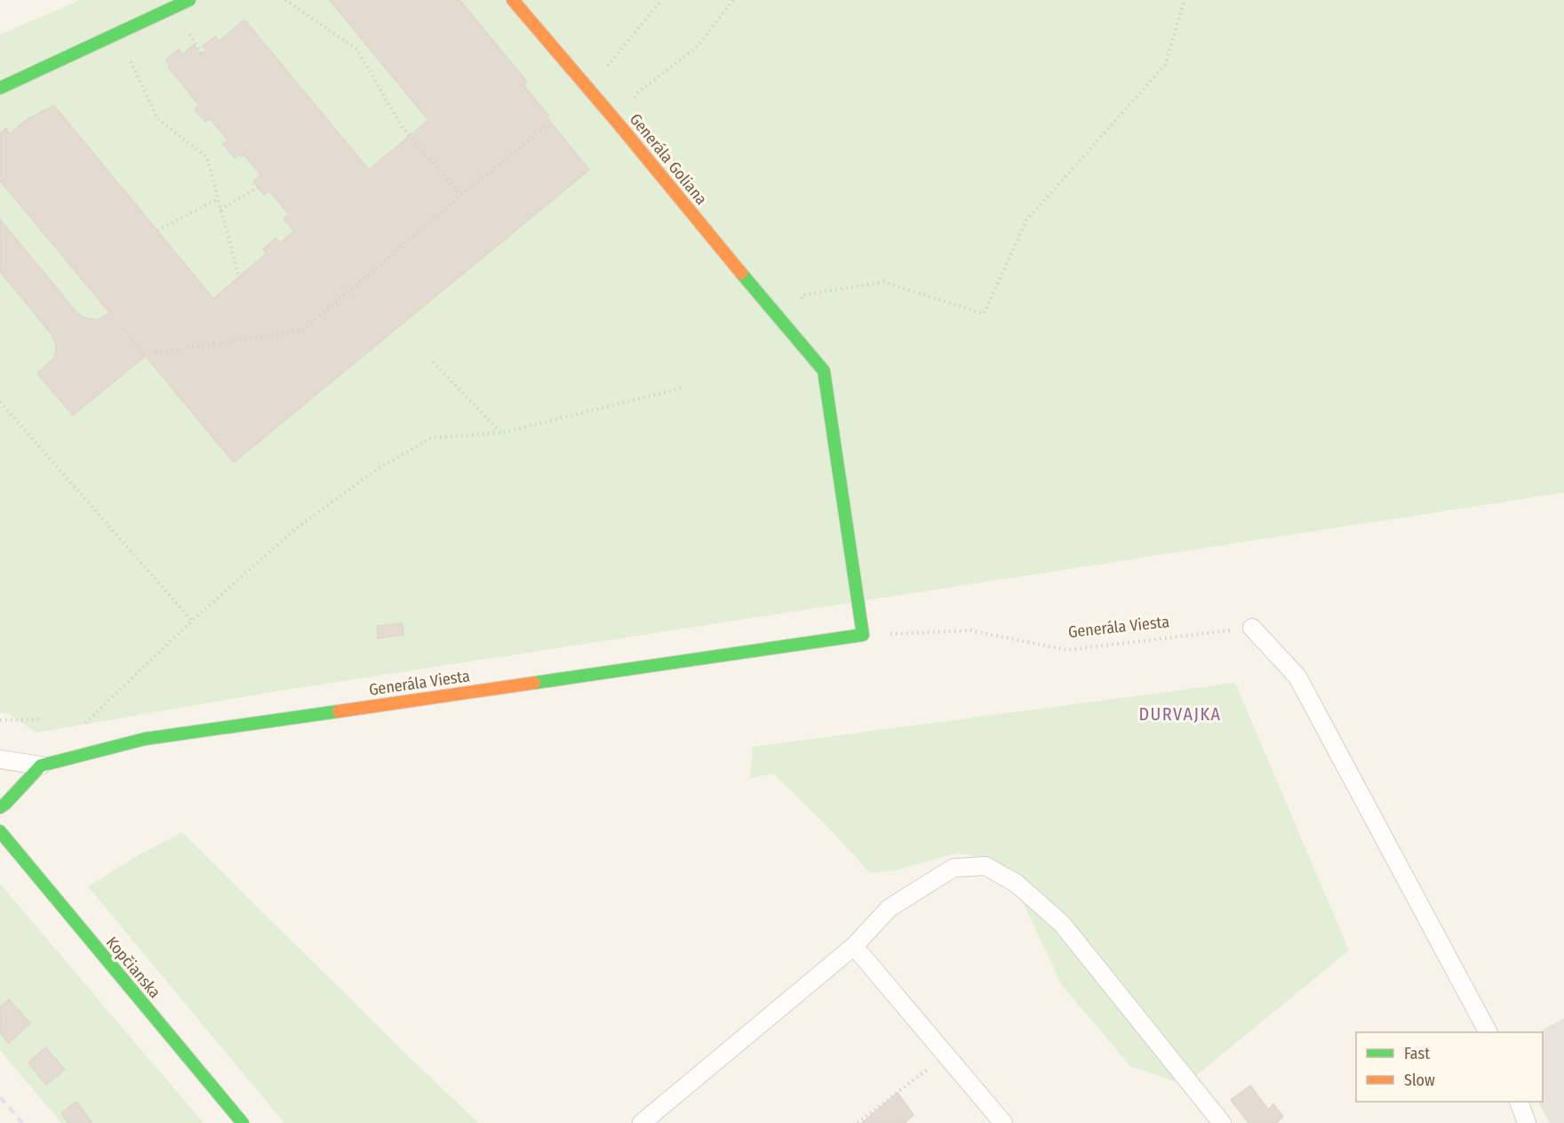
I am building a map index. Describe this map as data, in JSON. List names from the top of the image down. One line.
{"streets":{"street":["Generála Goliana","Generála Viesta","Kopčianska"]},"districts":["DURVAJKA"],"legend":["Fast","Slow"]}
